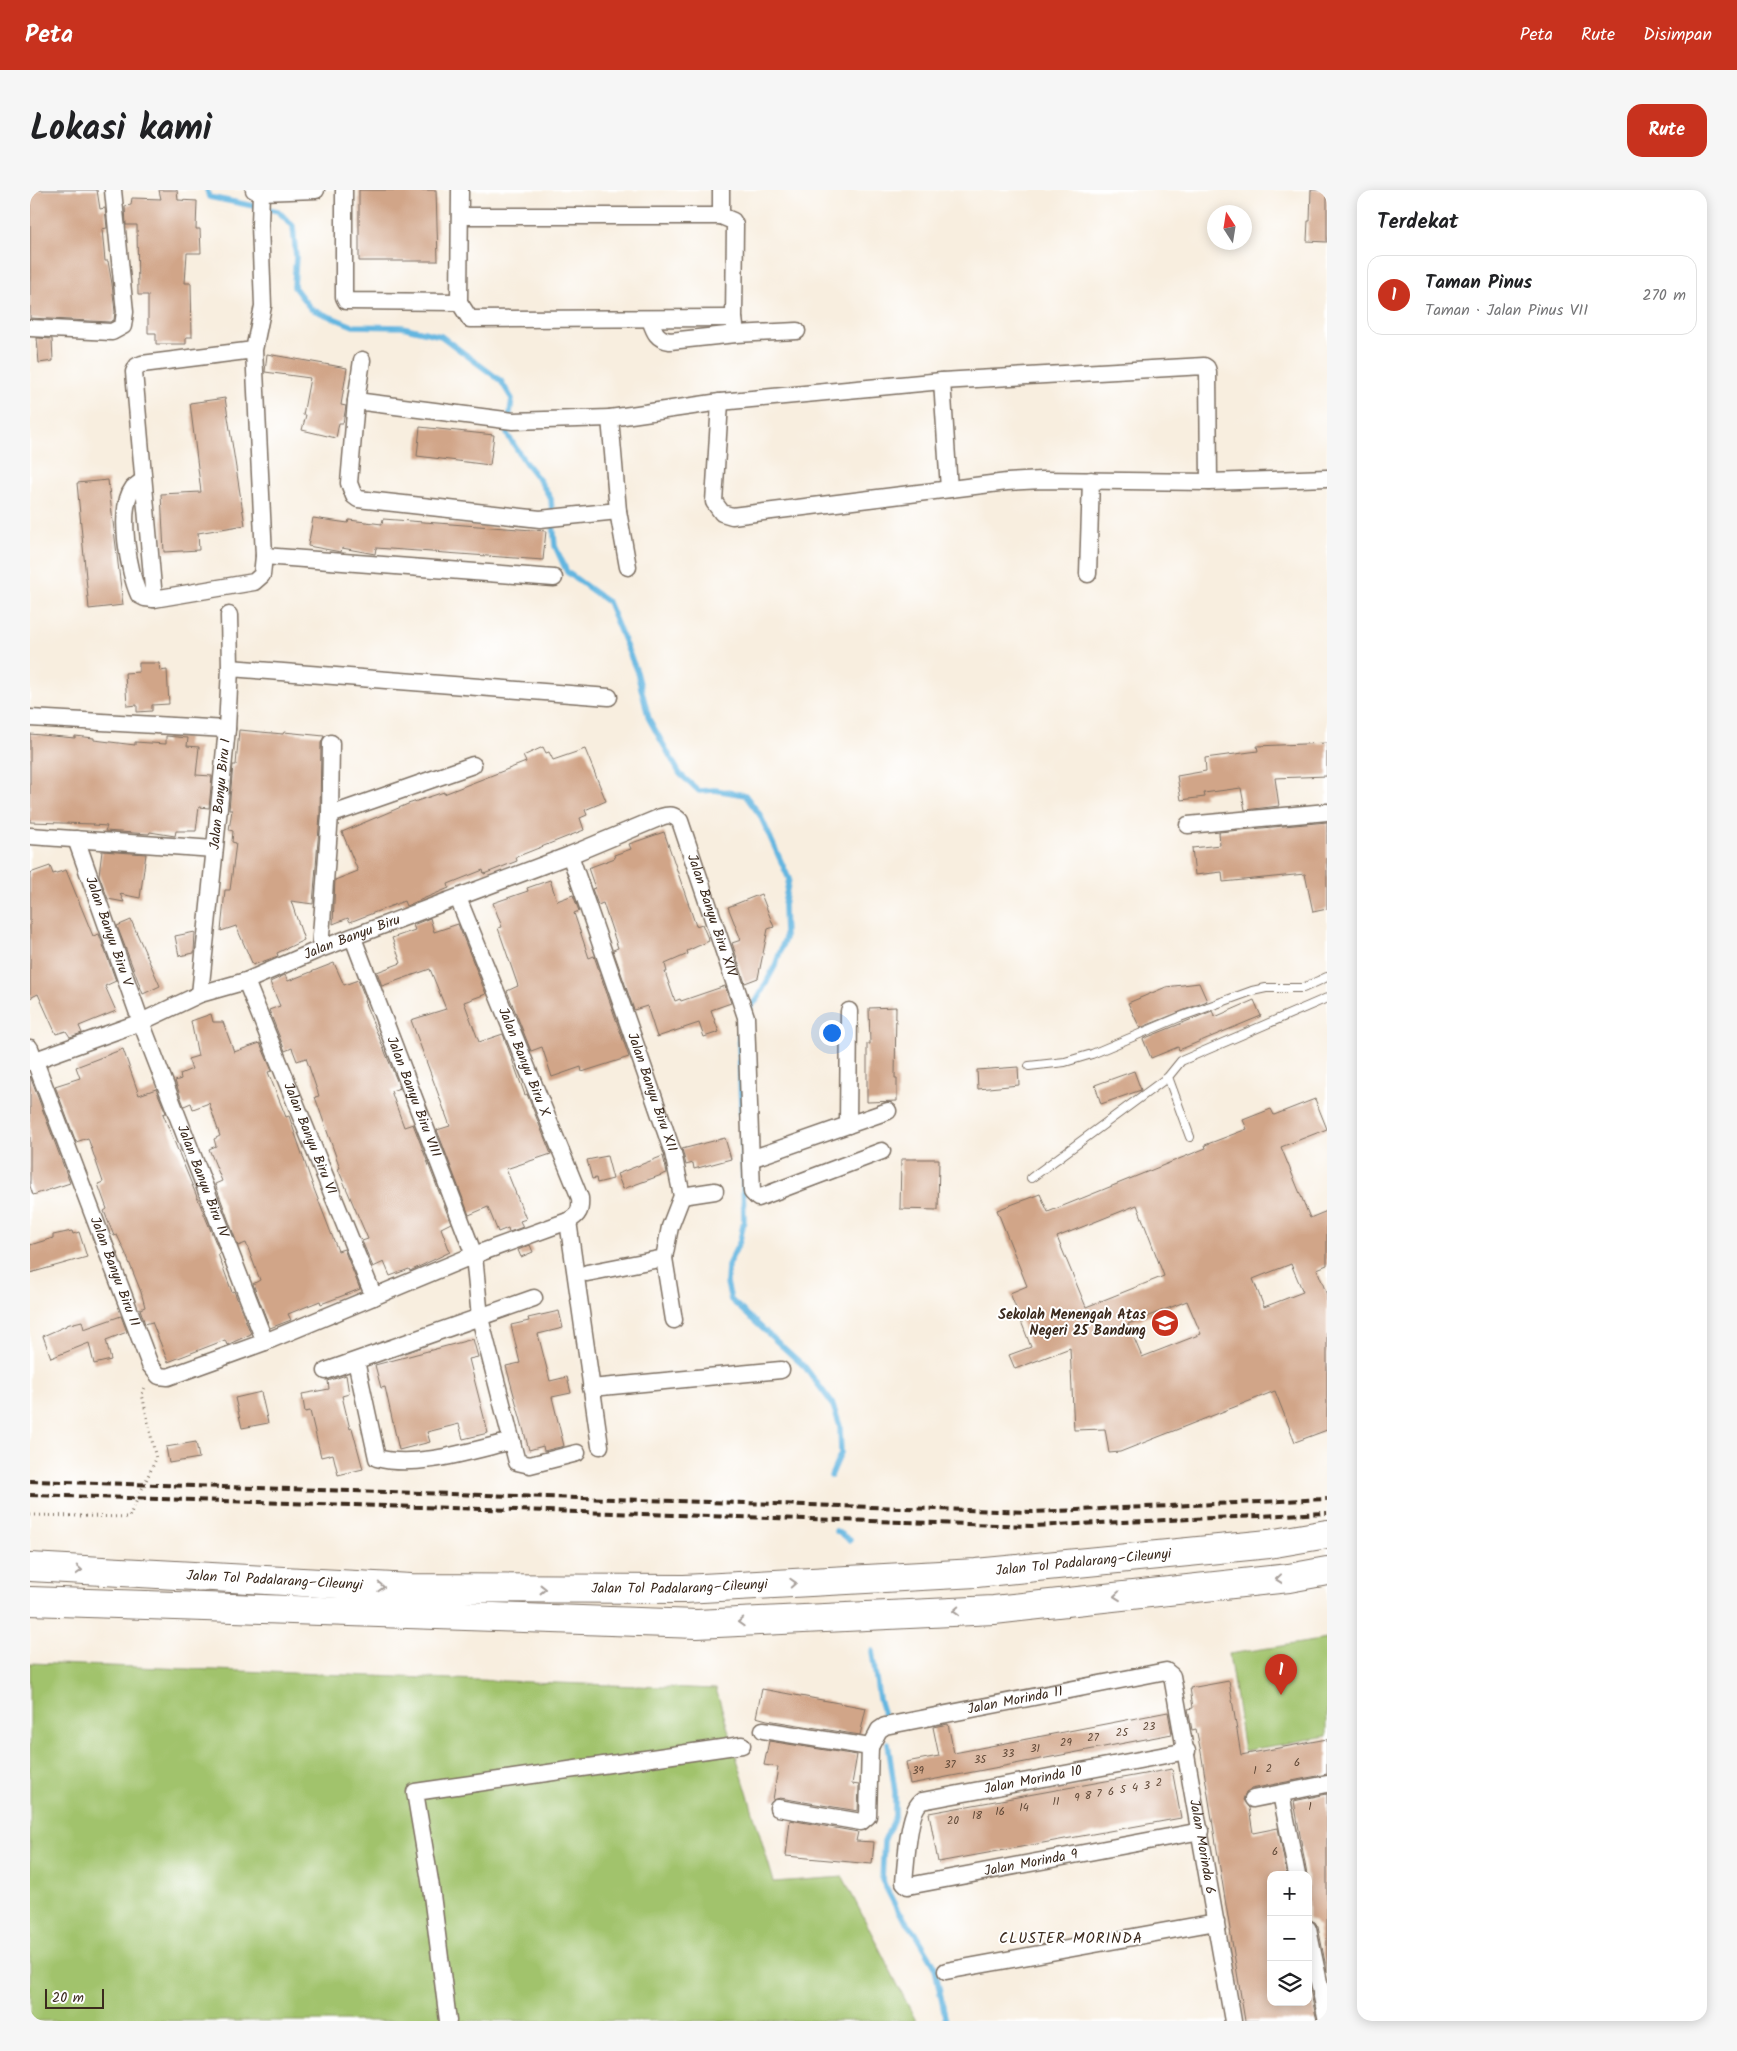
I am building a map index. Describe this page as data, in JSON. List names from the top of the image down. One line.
{"streets":{"highway":["Jalan Tol Padalarang–Cileunyi"],"street":["Jalan Banyu Biru I","Jalan Banyu Biru XIV","Jalan Banyu Biru V","Jalan Banyu Biru","Jalan Banyu Biru X","Jalan Banyu Biru XII","Jalan Banyu Biru VIII","Jalan Banyu Biru VI","Jalan Banyu Biru IV","Jalan Banyu Biru II","Jalan Morinda 11","Jalan Morinda 10","Jalan Morinda 6","Jalan Morinda 9"]},"crossings":[["Jalan Banyu Biru I","Jalan Banyu Biru"],["Jalan Banyu Biru XIV","Jalan Banyu Biru"],["Jalan Banyu Biru V","Jalan Banyu Biru"],["Jalan Banyu Biru V","Jalan Banyu Biru IV"],["Jalan Banyu Biru","Jalan Banyu Biru X"],["Jalan Banyu Biru","Jalan Banyu Biru XII"],["Jalan Banyu Biru","Jalan Banyu Biru VIII"],["Jalan Banyu Biru","Jalan Banyu Biru VI"],["Jalan Banyu Biru","Jalan Banyu Biru IV"],["Jalan Banyu Biru","Jalan Banyu Biru II"],["Jalan Morinda 11","Jalan Morinda 6"],["Jalan Morinda 10","Jalan Morinda 6"],["Jalan Morinda 10","Jalan Morinda 9"],["Jalan Morinda 6","Jalan Morinda 9"]],"districts":["CLUSTER MORINDA"],"places":{"school or university":["Sekolah Menengah Atas Negeri 25 Bandung"]},"house_numbers":["23","25","27","29","31","33","35","6","37","2","39","1","2","3","4","5","6","7","8","9","11","1","14","16","18","20","6"],"scale_bar":"20 m","north":"top","page":{"header":"Peta","nav":["Peta","Rute","Disimpan"],"title":"Lokasi kami","buttons":"Rute","heading":"Terdekat","list":[{"mark":"1","name":"Taman Pinus","note":"Taman · Jalan Pinus VII","value":"270 m"}],"pins":"1","map_buttons":["+","−"],"scale":"20 m"}}
